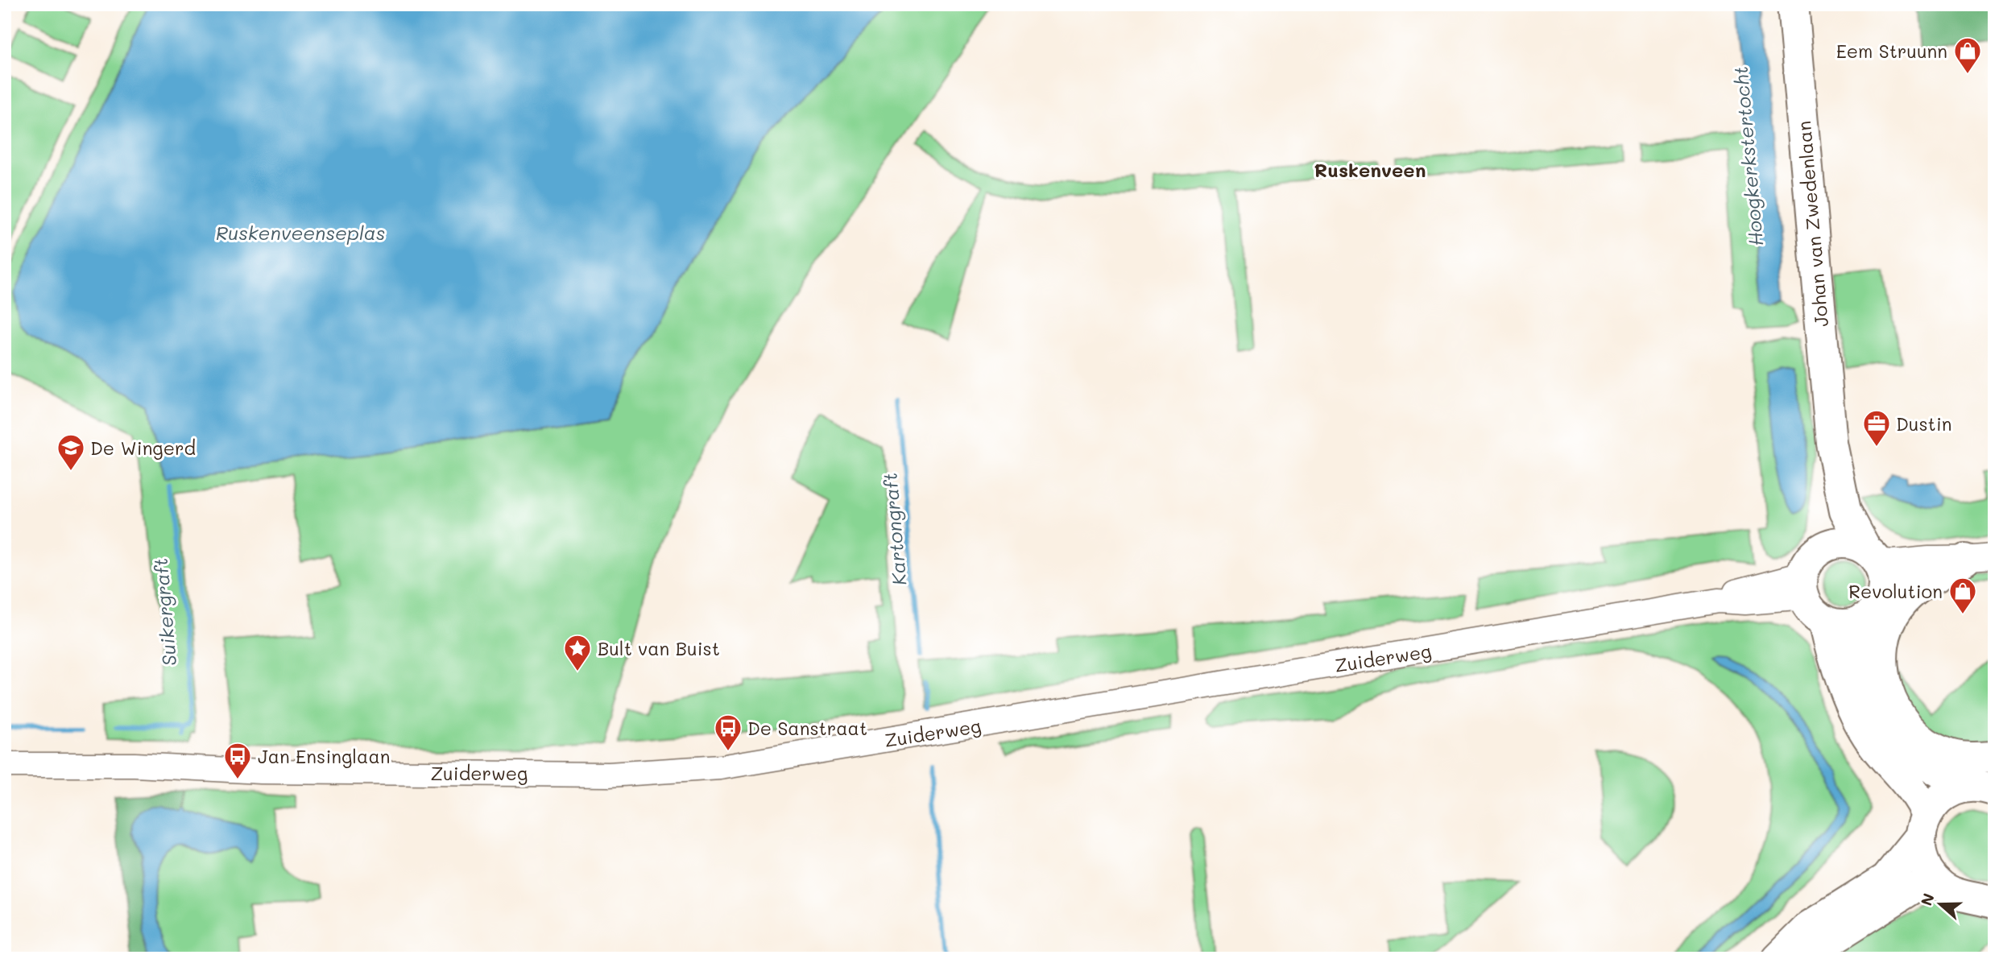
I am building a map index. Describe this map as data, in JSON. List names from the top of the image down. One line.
{"streets":{"main road":["Johan van Zwedenlaan"],"street":["Zuiderweg"]},"crossings":[["Johan van Zwedenlaan","Zuiderweg"]],"districts":["Ruskenveen"],"water":["Hoogkerkstertocht","Ruskenveenseplas","Kartongraft","Suikergraft"],"places":{"shop":["Eem Struunn","Revolution"],"office":["Dustin"],"school or university":["De Wingerd"],"place":["Bult van Buist"],"bus stop":["De Sanstraat","Jan Ensinglaan"]},"north":"left"}
